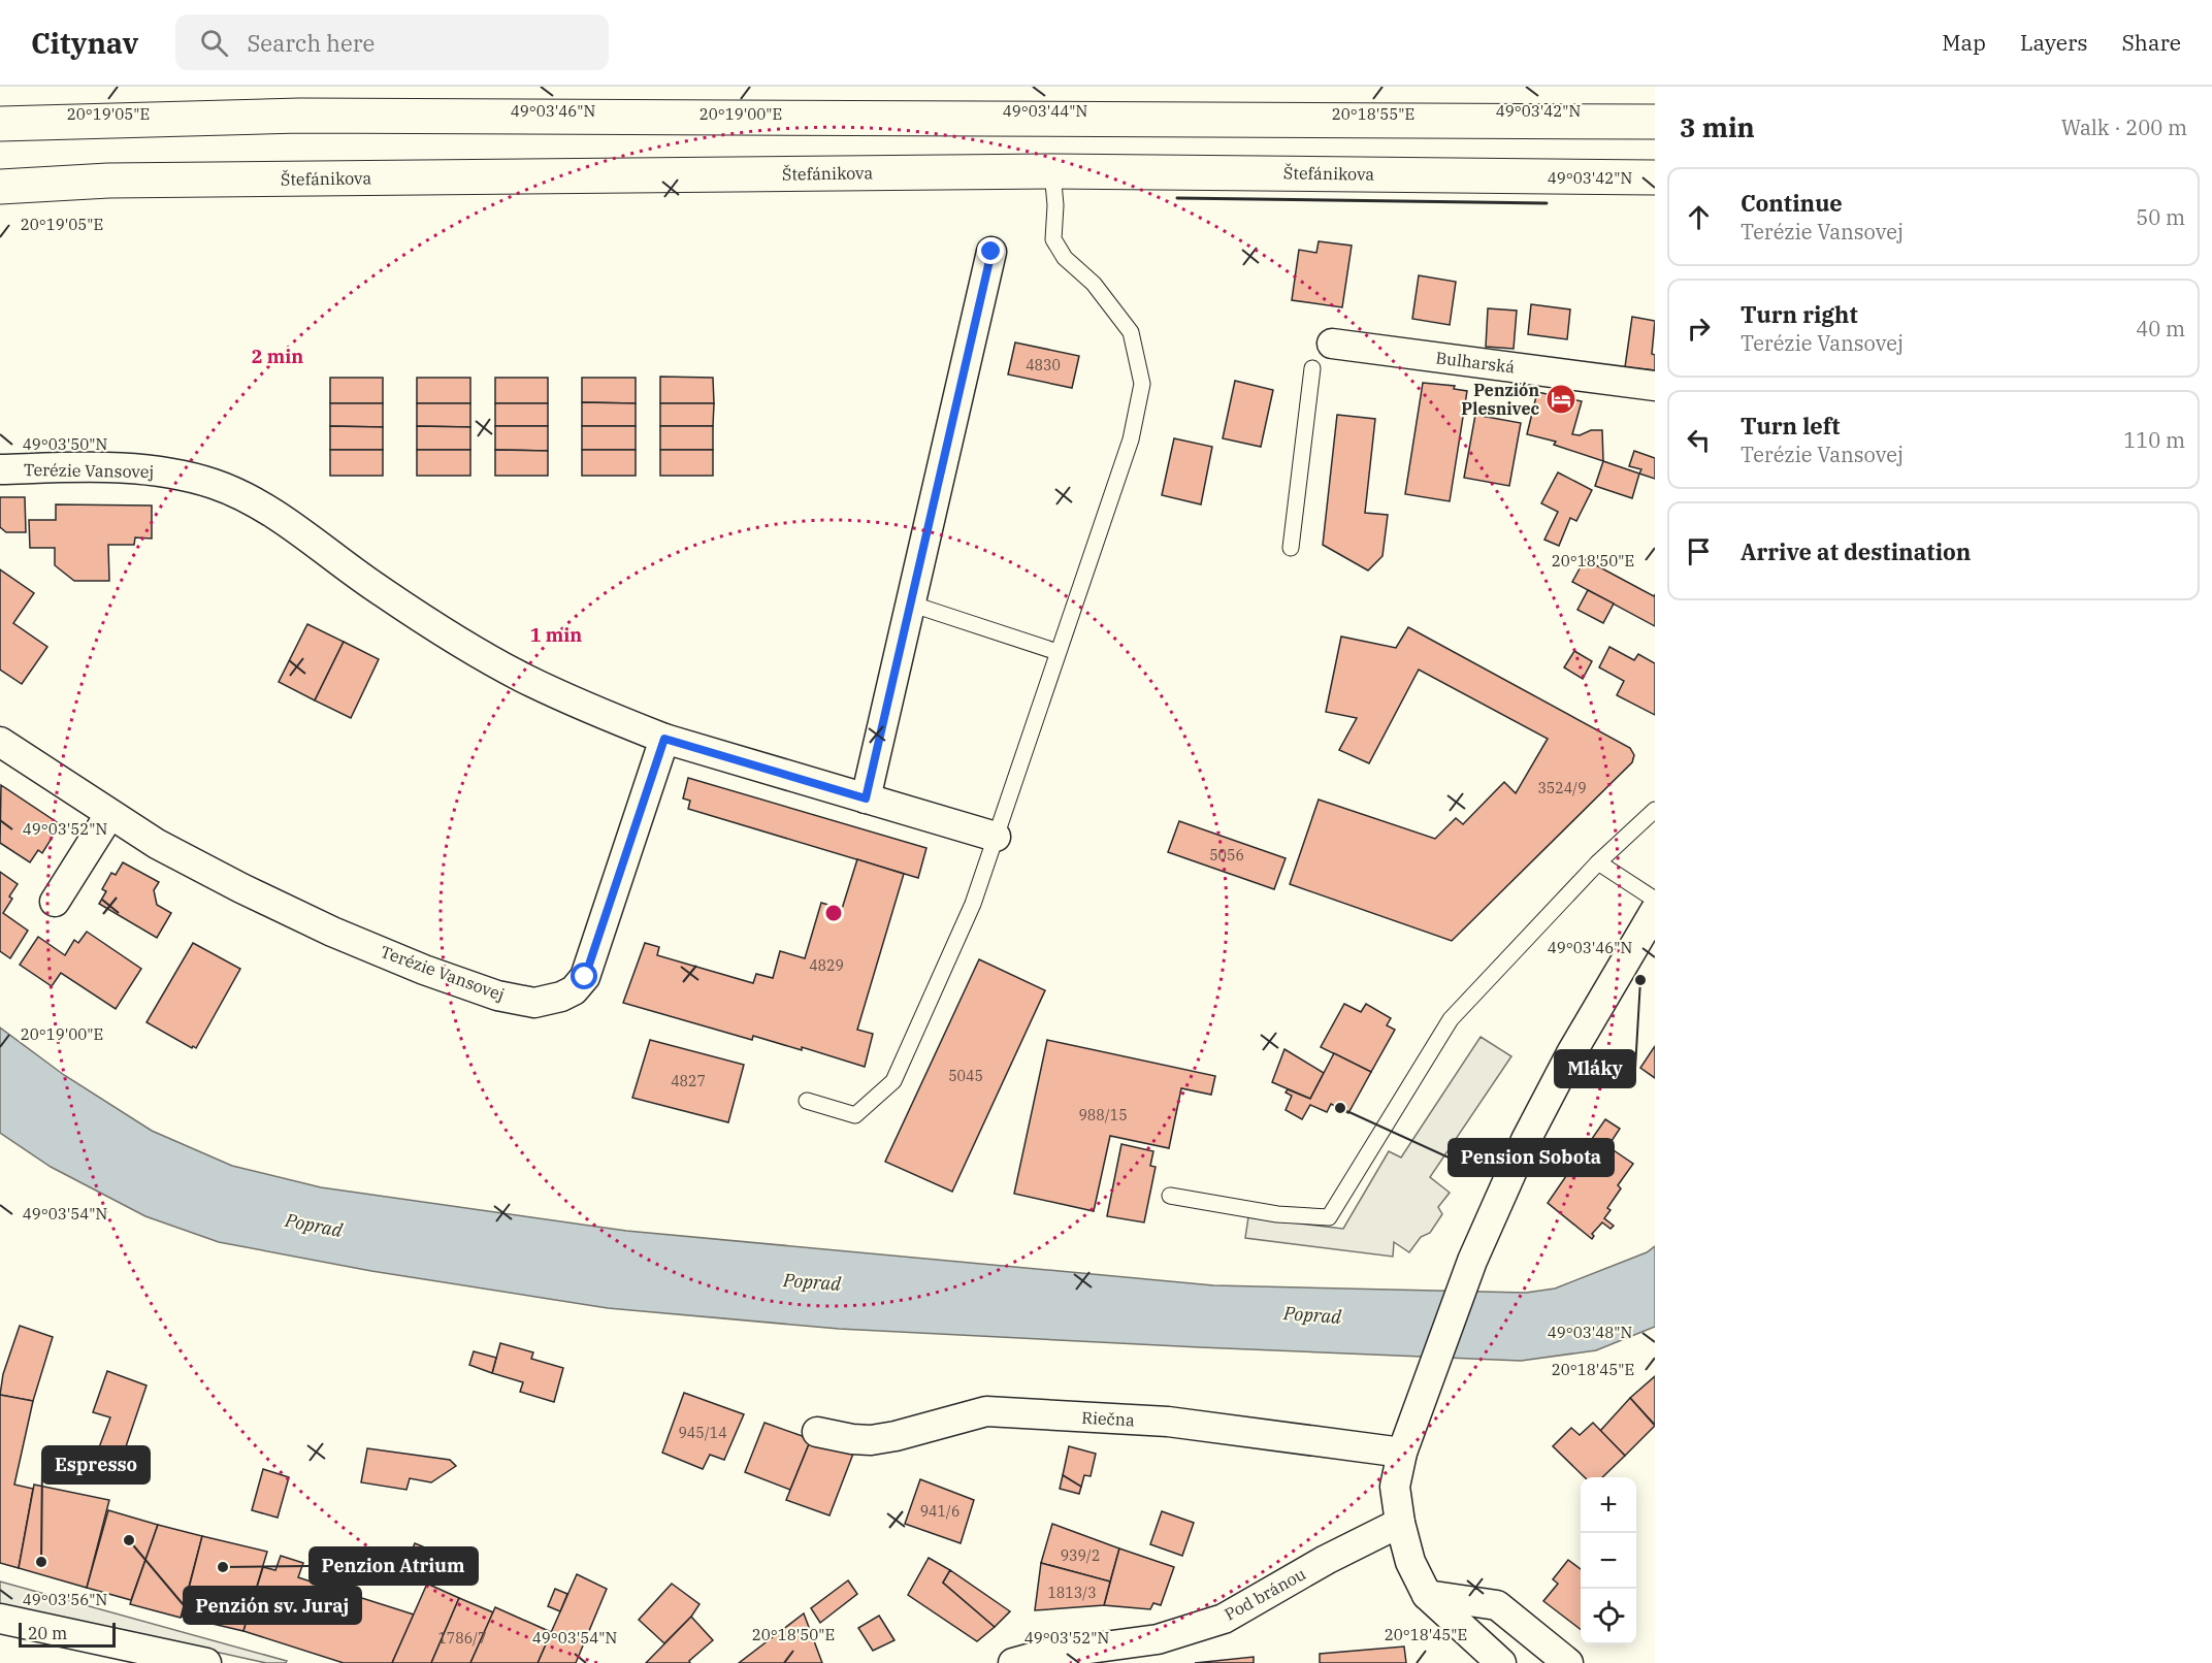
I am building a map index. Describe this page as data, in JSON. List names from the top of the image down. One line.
{"streets":{"main road":["Štefánikova"],"street":["Bulharská","Terézie Vansovej","Riečna","Pod bránou"]},"water":["Poprad"],"places":{"hotel":["Penzión Plesnivec"],"other":["Mláky","Pension Sobota","Penzión sv. Juraj","Espresso","Penzion Atrium"]},"house_numbers":["4830","3524/9","5056","4829","5045","4827","988/15","945/14","941/6","939/2","1813/3","1786/7"],"scale_bar":"20 m","page":{"header":"Citynav","search":"Search here","nav":["Map","Layers","Share"],"heading":["3 min","Walk · 200 m"],"list":[["Continue","Terézie Vansovej","50 m"],["Turn right","Terézie Vansovej","40 m"],["Turn left","Terézie Vansovej","110 m"],"Arrive at destination"],"map_buttons":["+","−"],"scale":"20 m"},"coordinates":["49°03'42\"N","49°03'46\"N","49°03'44\"N","20°19'05\"E","20°19'00\"E","20°18'55\"E","49°03'50\"N","20°18'50\"E","49°03'52\"N","49°03'54\"N","49°03'48\"N","20°18'45\"E","49°03'56\"N"],"rings":["2 min","1 min"]}
